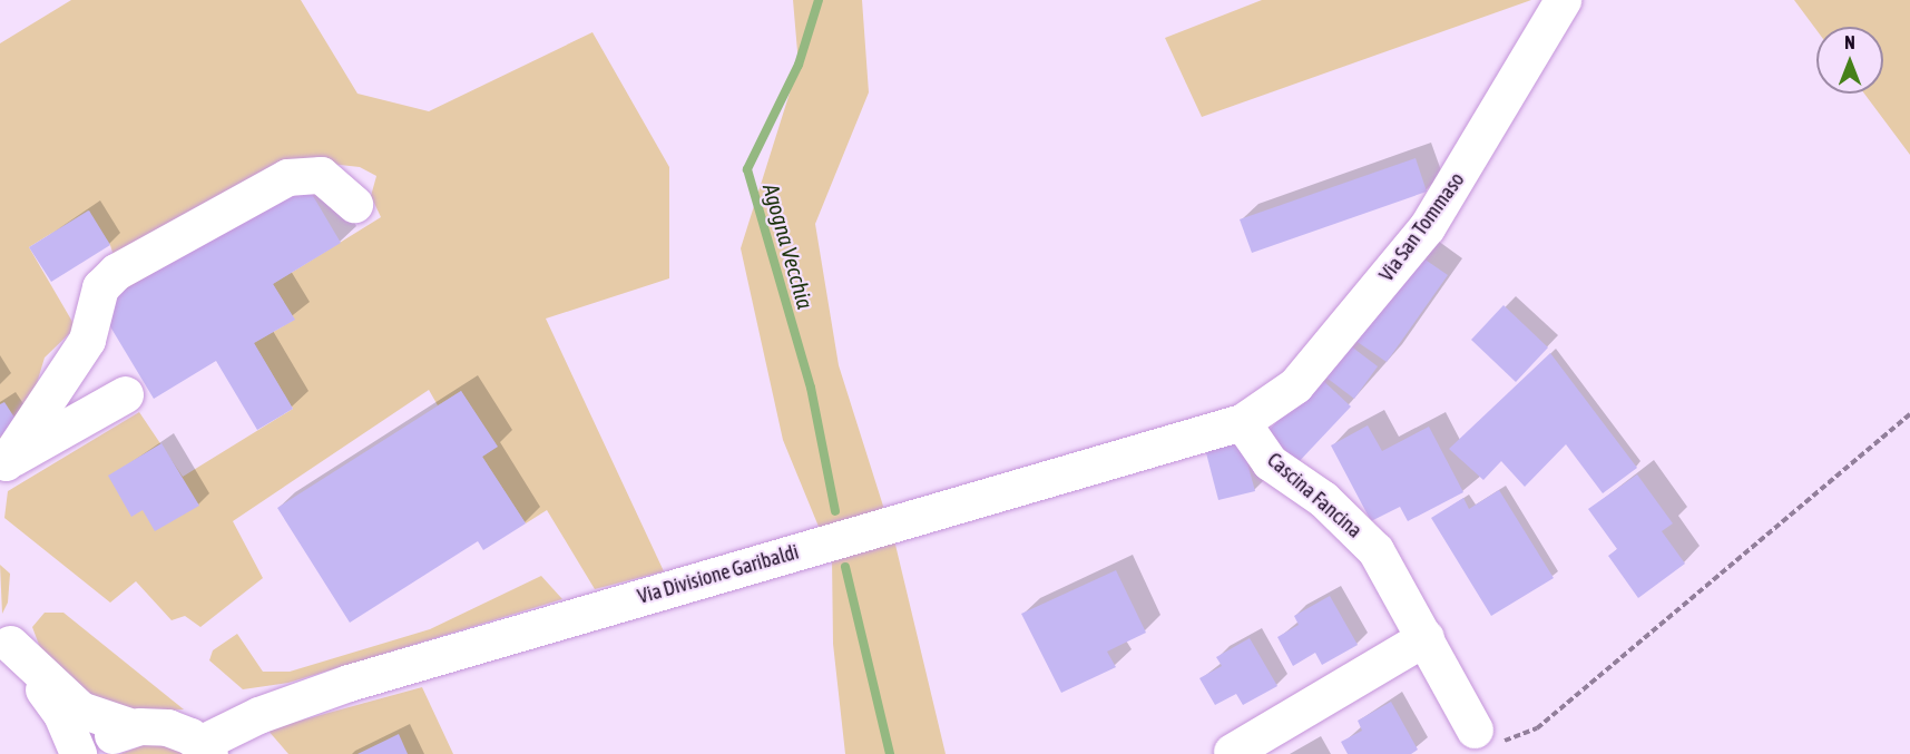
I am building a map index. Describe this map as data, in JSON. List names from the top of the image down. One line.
{"streets":{"street":["Via San Tommaso","Cascina Fancina","Via Divisione Garibaldi"]},"crossings":[["Via San Tommaso","Cascina Fancina"],["Via San Tommaso","Via Divisione Garibaldi"],["Cascina Fancina","Via Divisione Garibaldi"]],"water":["Agogna Vecchia"],"north":"top"}
